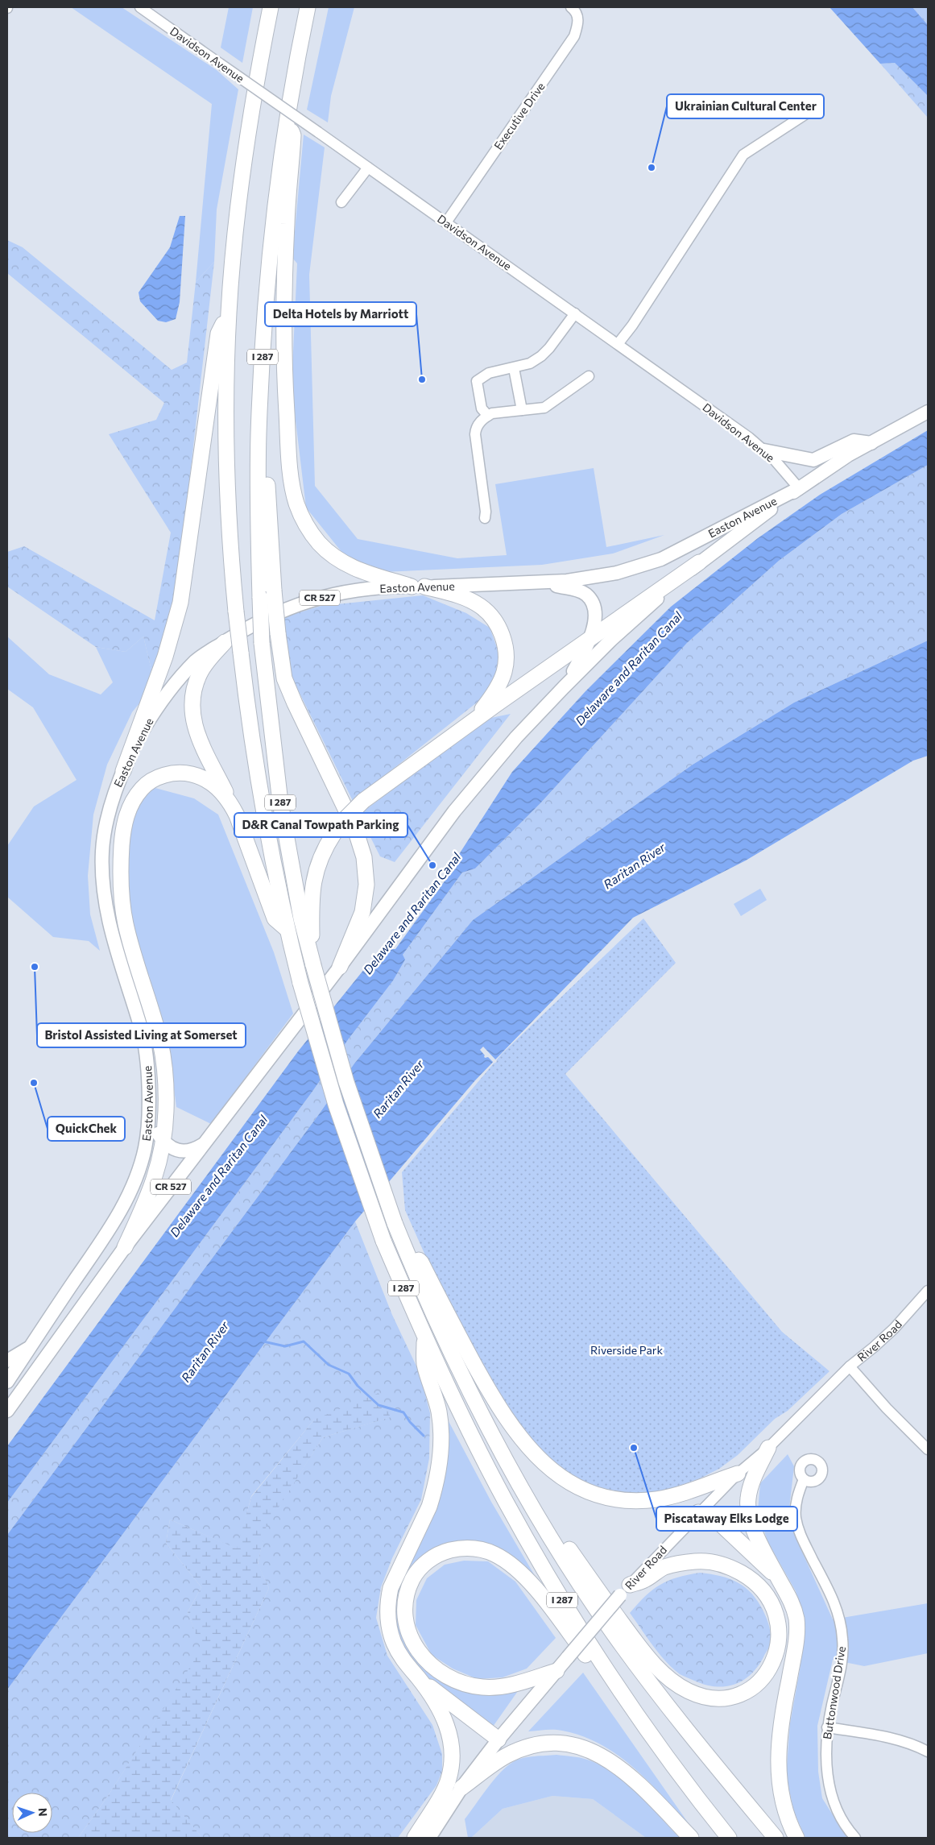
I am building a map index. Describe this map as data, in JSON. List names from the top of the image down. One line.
{"streets":{"highway":["I 287"],"main road":["Easton Avenue","CR 527","River Road"],"street":["Davidson Avenue","Executive Drive","Buttonwood Drive"]},"crossings":[["Davidson Avenue","Executive Drive"],["Davidson Avenue","Easton Avenue"]],"water":["Delaware and Raritan Canal","Raritan River"],"parks":["Riverside Park"],"places":["Ukrainian Cultural Center","Delta Hotels by Marriott","D&R Canal Towpath Parking","Bristol Assisted Living at Somerset","QuickChek","Piscataway Elks Lodge"],"north":"right"}
